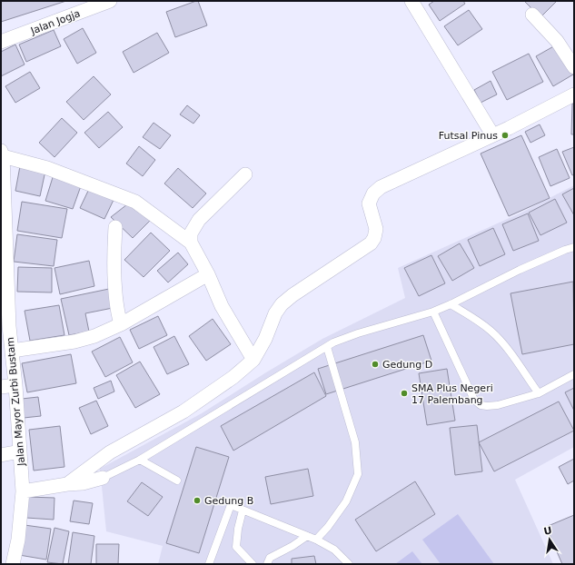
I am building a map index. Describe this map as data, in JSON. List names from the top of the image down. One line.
{"streets":{"street":["Jalan Jogja","Jalan Mayor Zurbi Bustam"]},"places":["Futsal Pinus","Gedung D","SMA Plus Negeri 17 Palembang","Gedung B"],"north":"top"}
